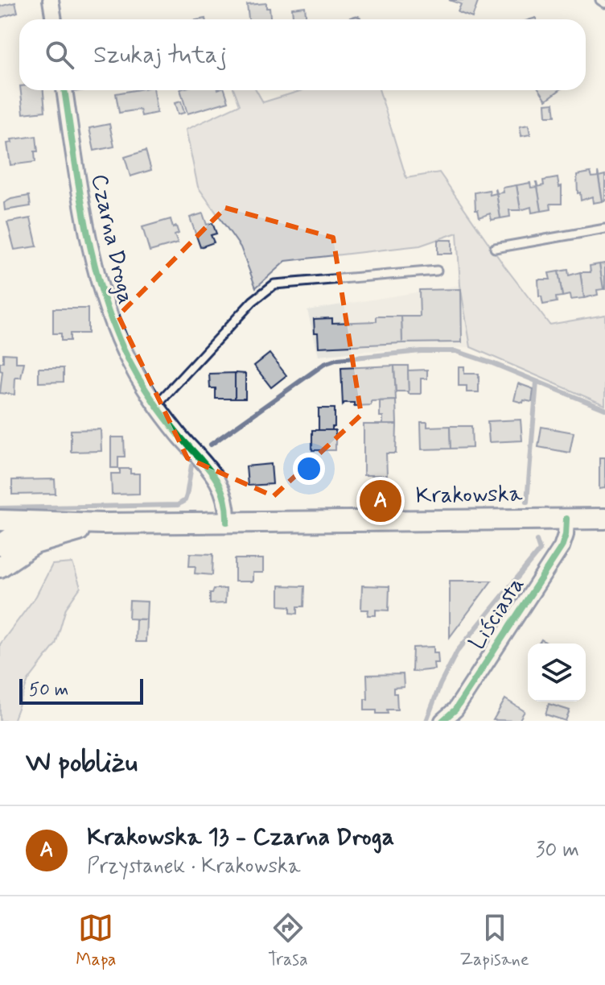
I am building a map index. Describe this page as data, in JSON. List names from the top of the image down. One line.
{"streets":{"main road":["Krakowska"],"street":["Czarna Droga","Liściasta"]},"crossings":[["Czarna Droga","Krakowska"],["Krakowska","Liściasta"]],"scale_bar":"50 m","page":{"search":"Szukaj tutaj","pins":"A","scale":"50 m","heading":"W pobliżu","list":[{"mark":"A","name":"Krakowska 13 - Czarna Droga","note":"Przystanek · Krakowska","value":"30 m"}],"nav":["Mapa","Trasa","Zapisane"]}}
